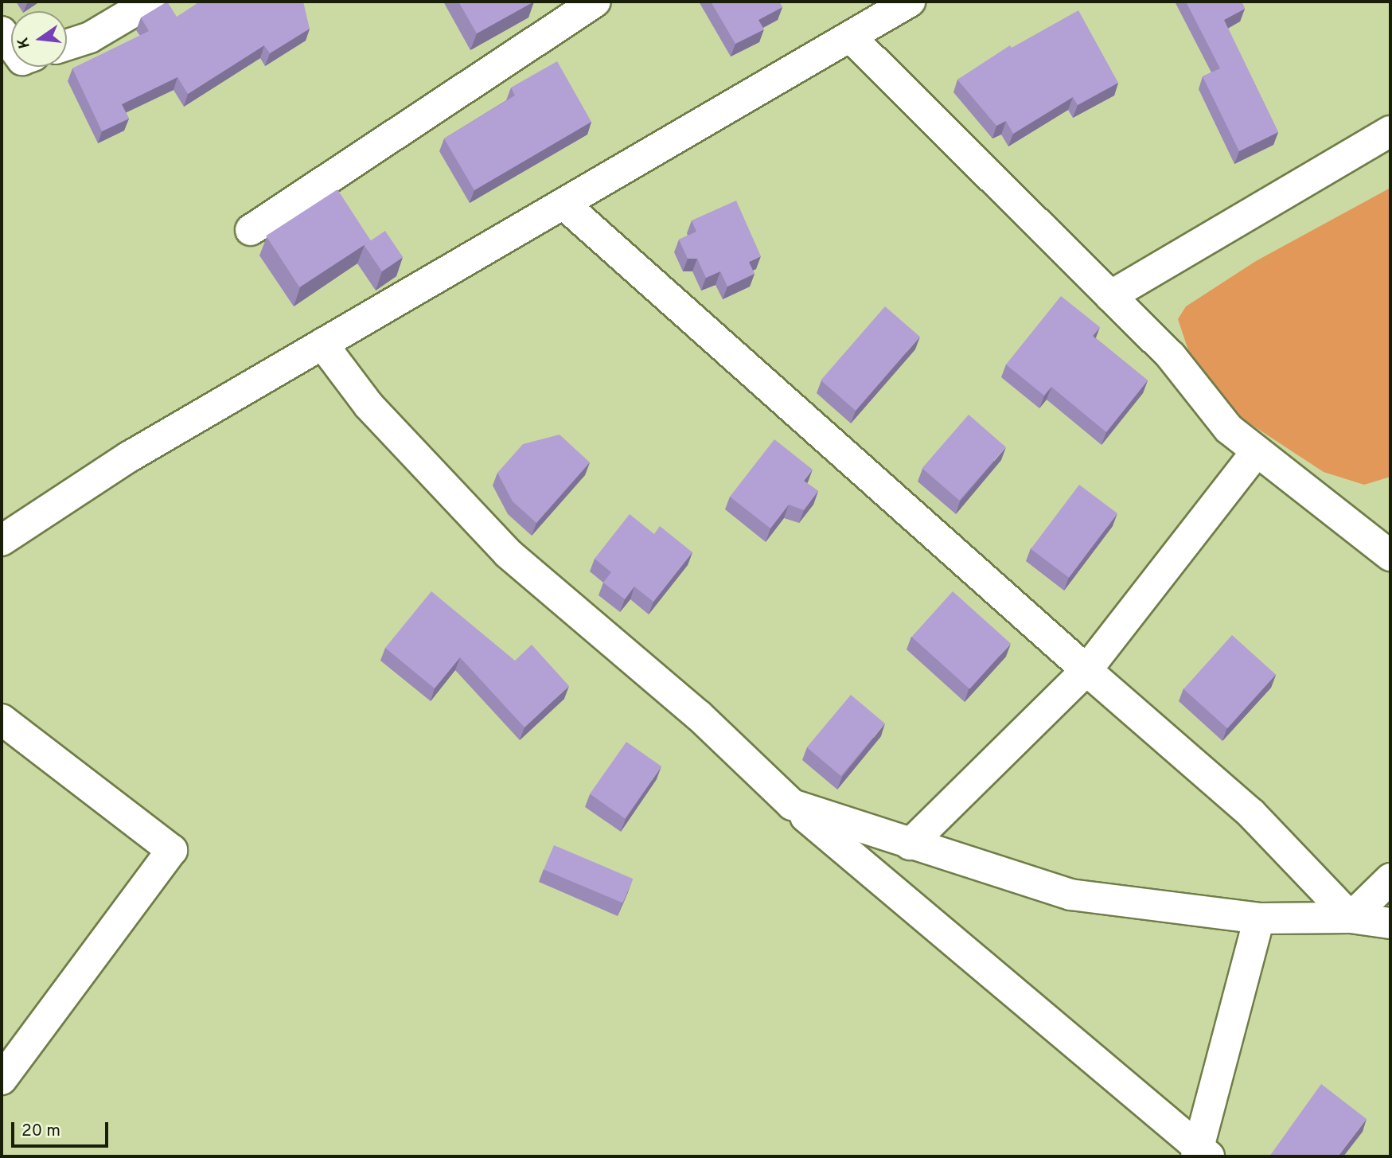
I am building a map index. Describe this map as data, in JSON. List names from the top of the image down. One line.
{"scale_bar":"20 m","north":"left"}
